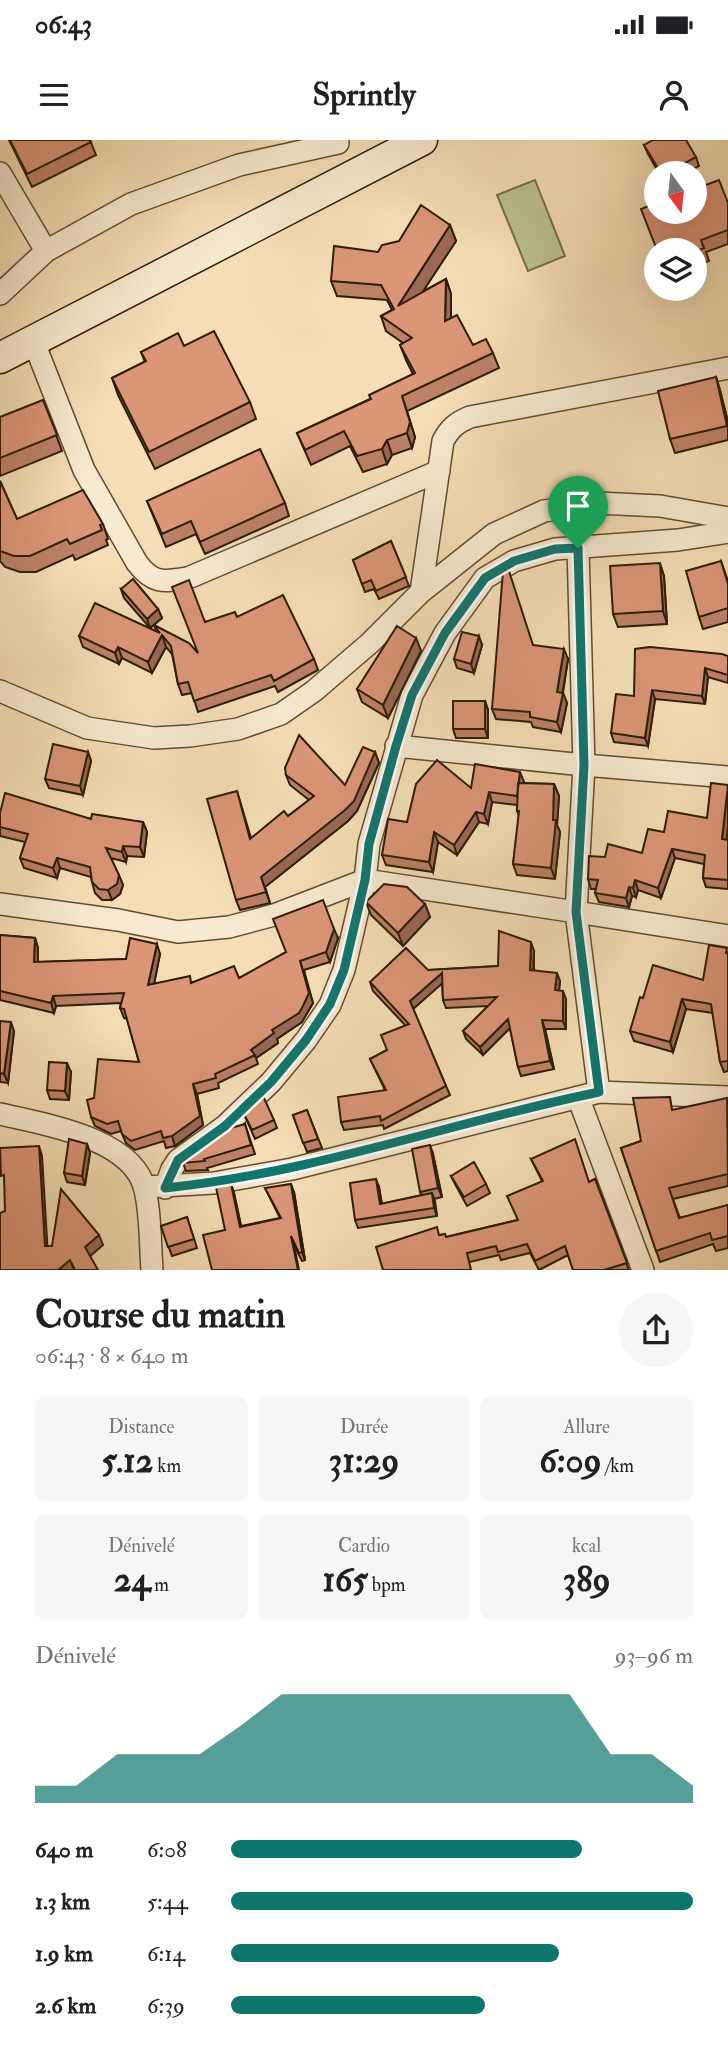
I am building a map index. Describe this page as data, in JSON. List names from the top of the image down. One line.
{"north":"bottom","page":{"status":"06:43","header":"Sprintly","heading":["Course du matin","06:43 · 8 × 640 m"],"stats":[["Distance","5.12 km"],["Durée","31:29"],["Allure","6:09 /km"],["Dénivelé","24 m"],["Cardio","165 bpm"],["kcal","389"]],"chart":["Dénivelé","93–96 m"],"list":[{"name":"640 m","note":"6:08"},{"name":"1.3 km","note":"5:44"},{"name":"1.9 km","note":"6:14"},{"name":"2.6 km","note":"6:39"}]}}
